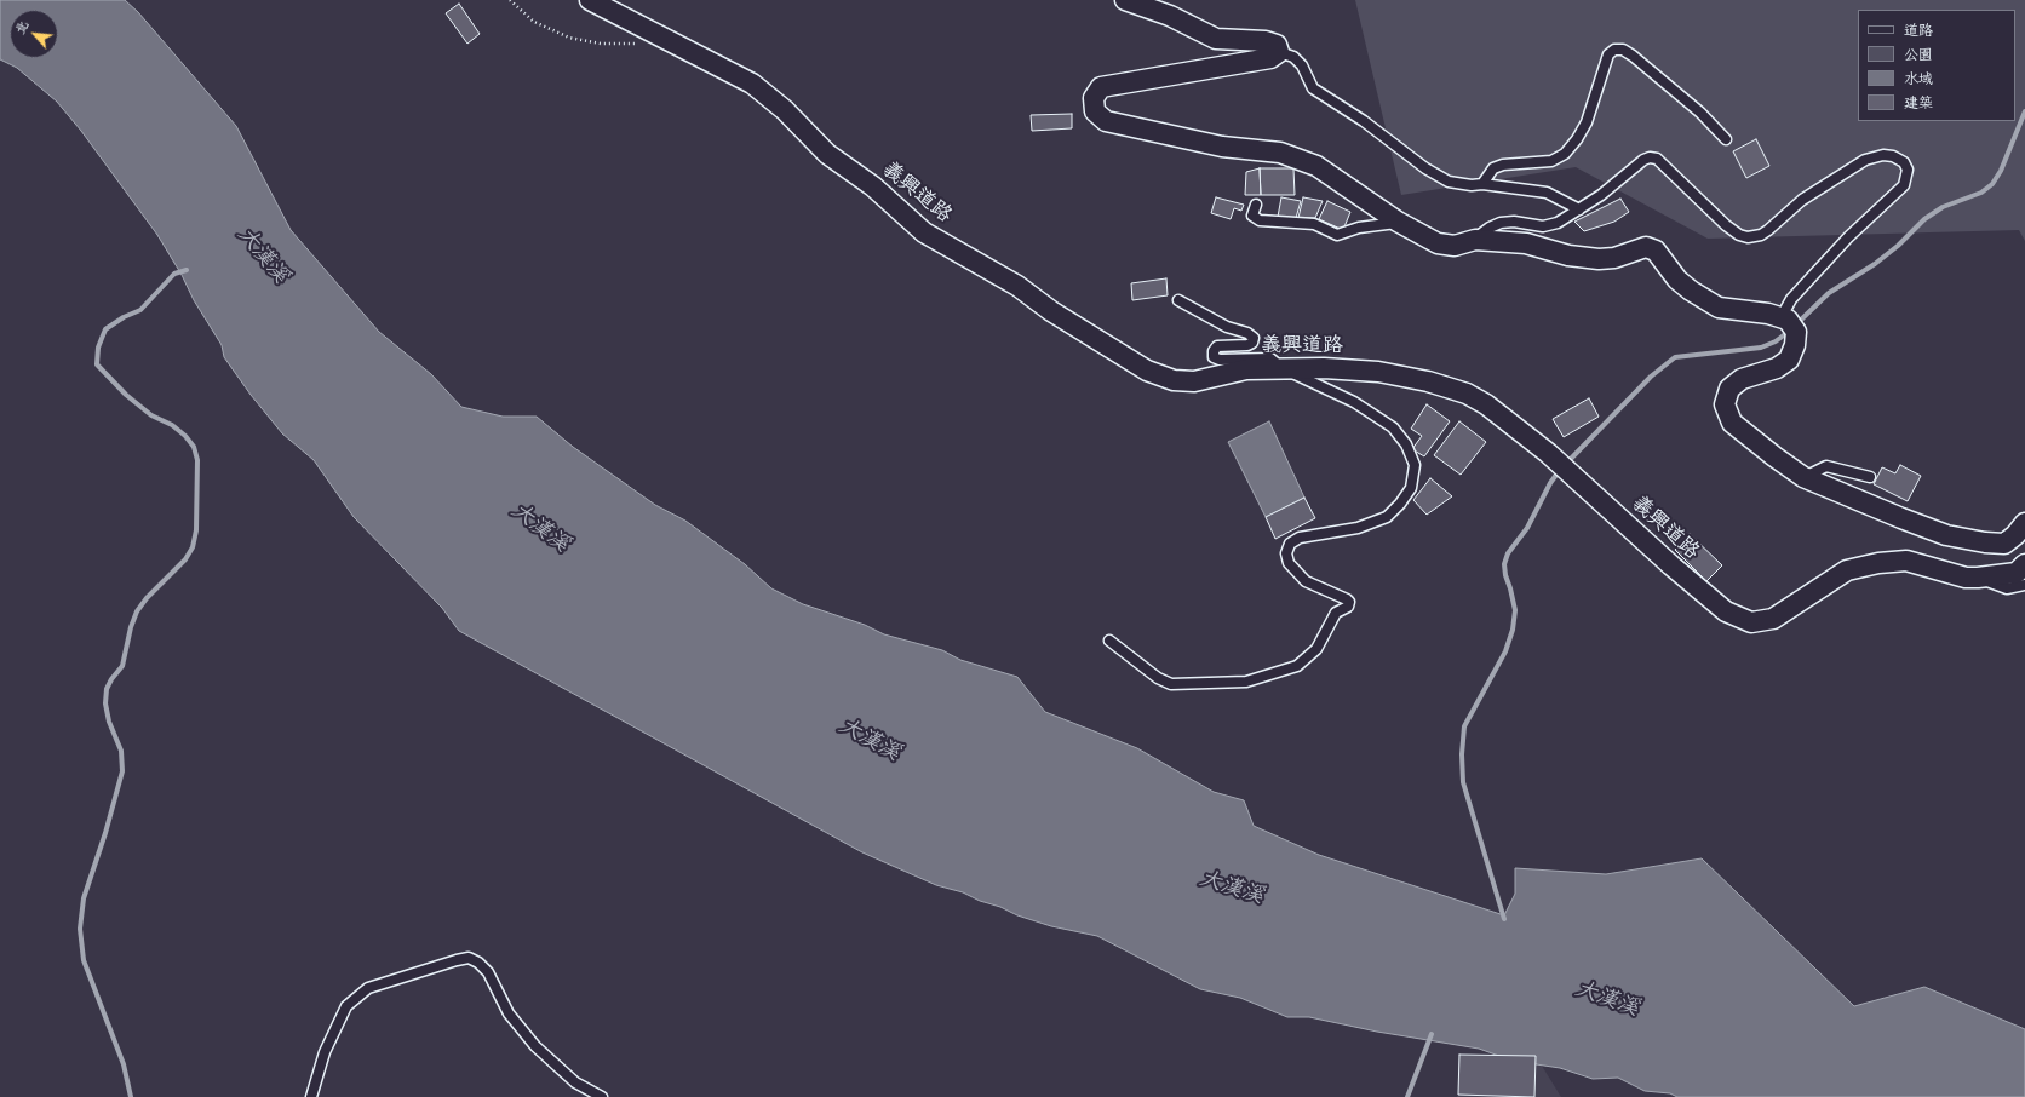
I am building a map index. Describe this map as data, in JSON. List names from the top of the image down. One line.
{"streets":{"street":["義興道路"]},"water":["大漢溪"],"legend":["道路","公園","水域","建築"],"north":"top left"}
